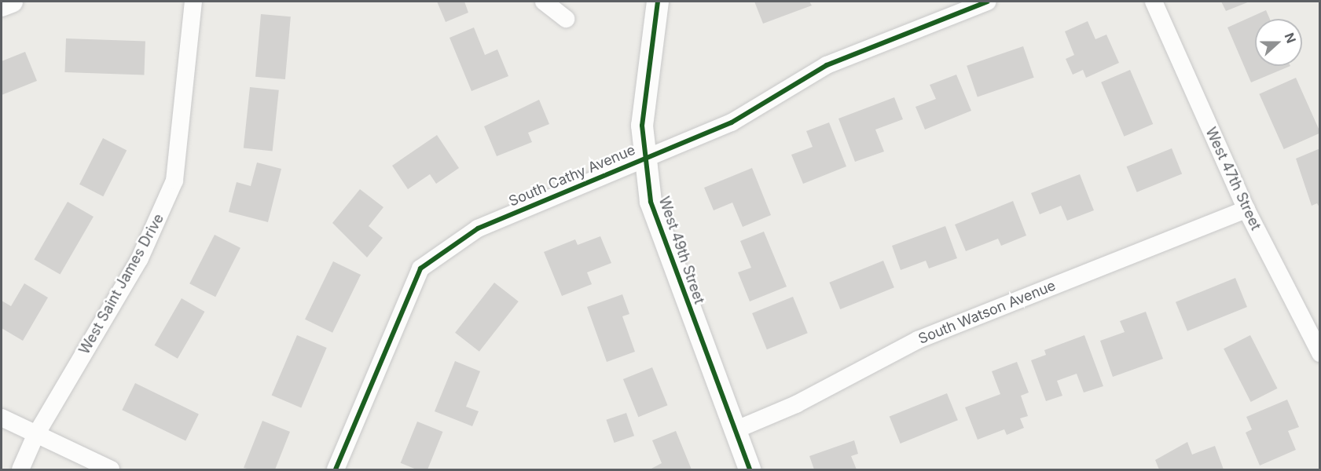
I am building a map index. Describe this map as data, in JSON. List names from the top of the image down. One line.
{"streets":{"street":["South Cathy Avenue","West 47th Street","West 49th Street","West Saint James Drive","South Watson Avenue"]},"crossings":[["South Cathy Avenue","West 49th Street"],["West 47th Street","South Watson Avenue"],["West 49th Street","South Watson Avenue"]],"north":"right"}
